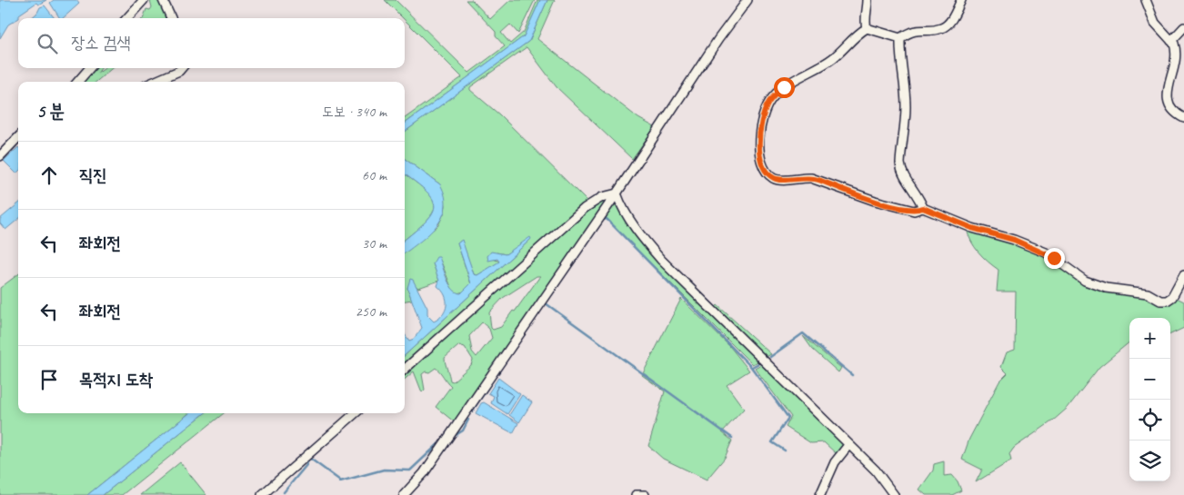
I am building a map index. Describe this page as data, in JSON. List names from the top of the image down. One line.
{"page":{"search":"장소 검색","heading":["5 분","도보 · 340 m"],"list":[["직진","60 m"],["좌회전","30 m"],["좌회전","250 m"],"목적지 도착"],"map_buttons":["+","−"]}}
